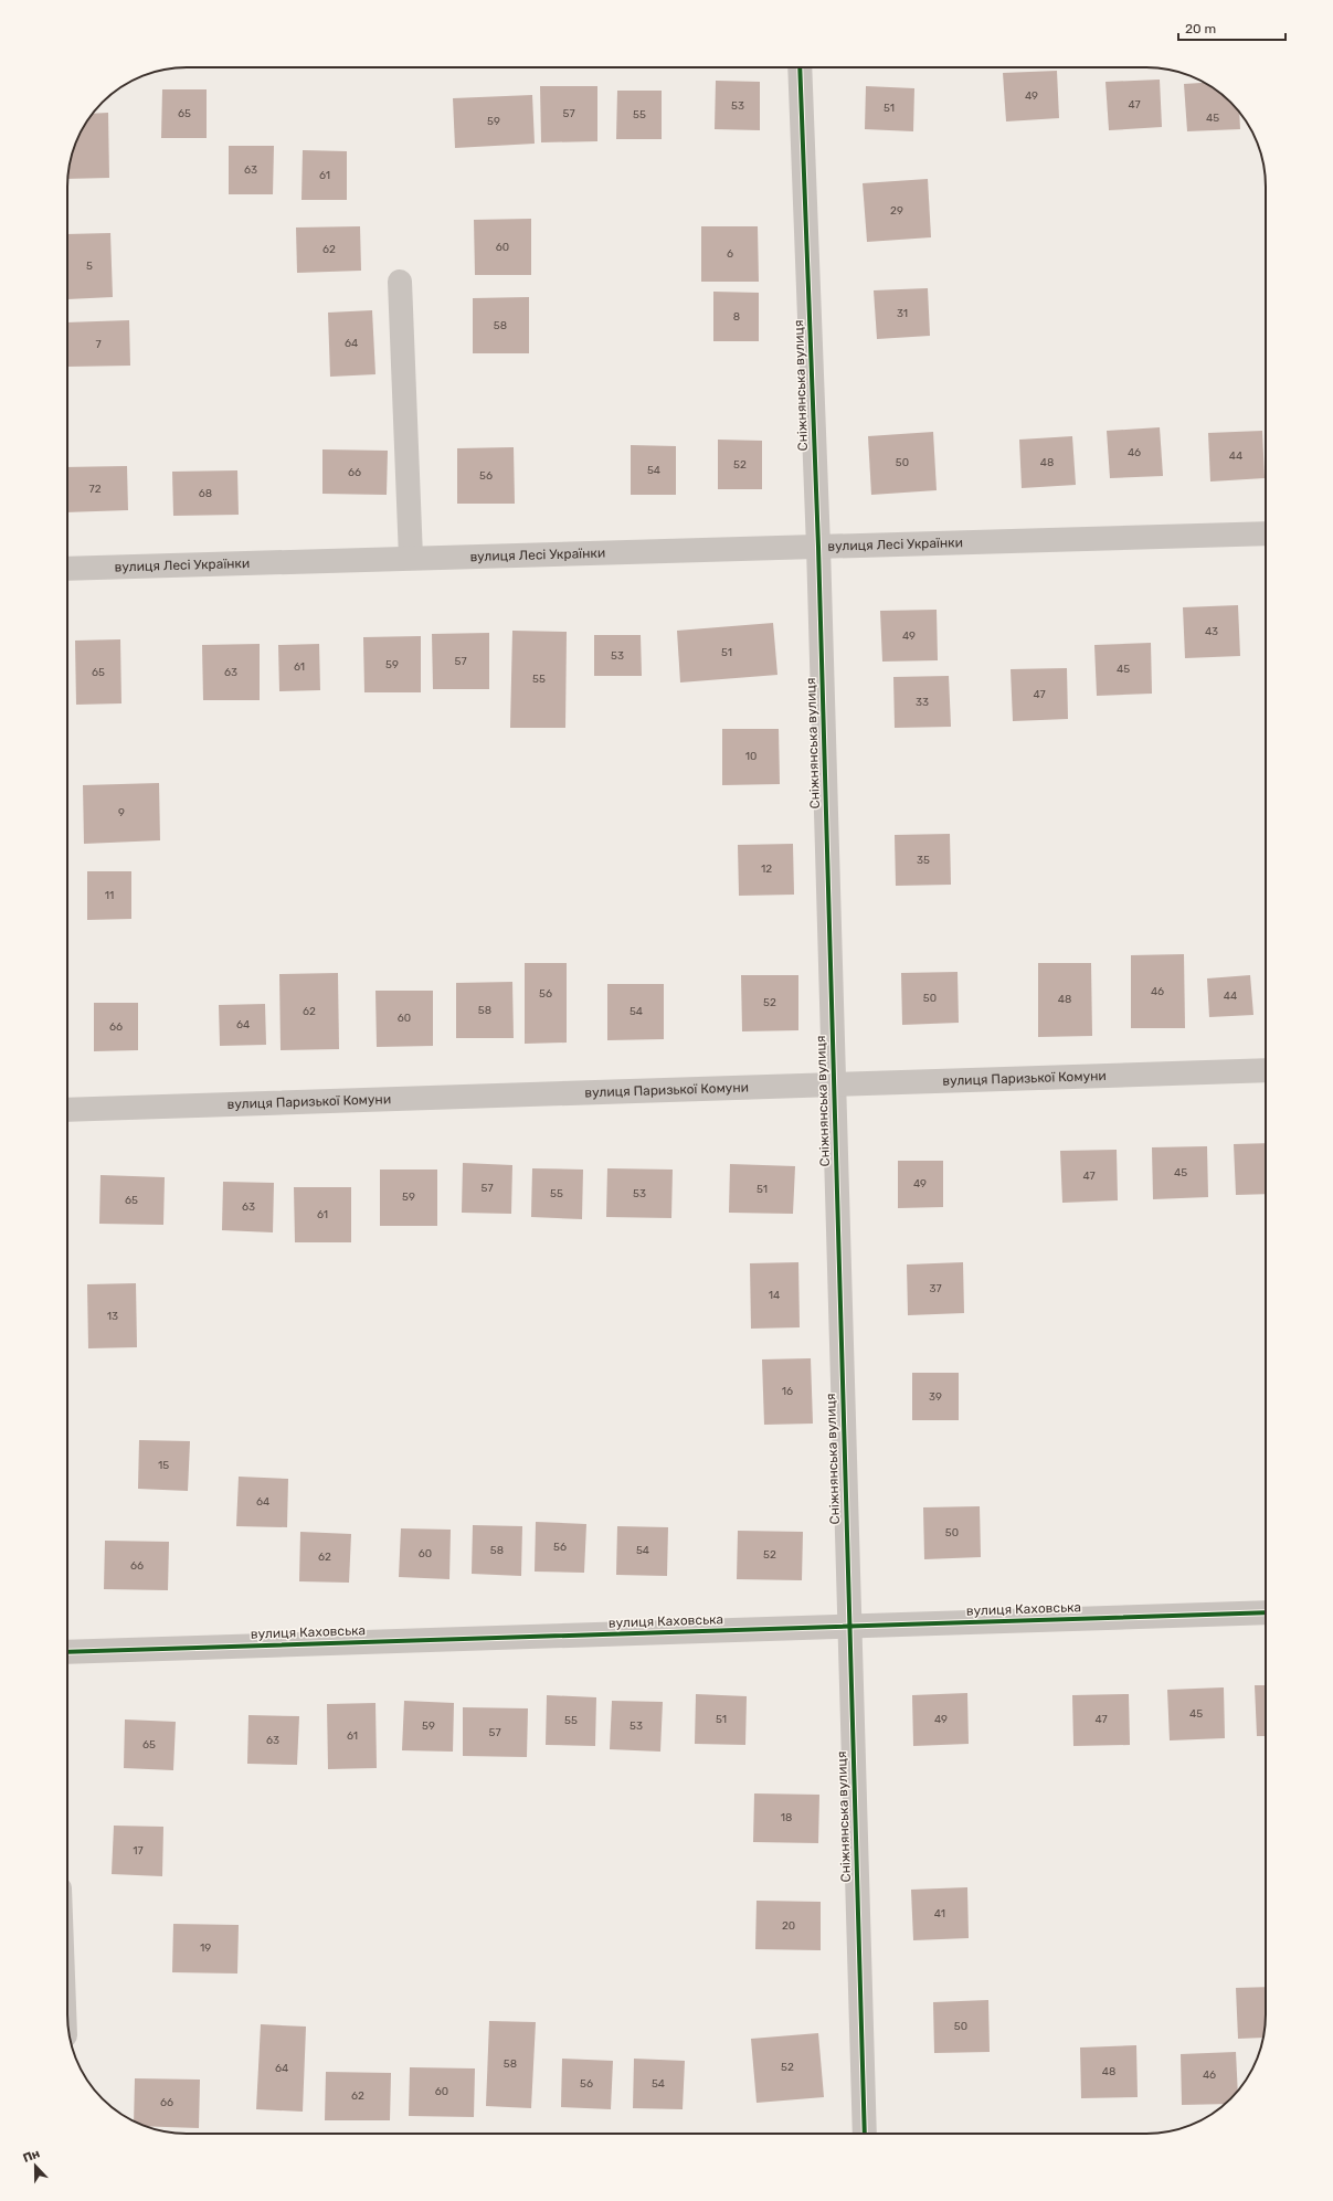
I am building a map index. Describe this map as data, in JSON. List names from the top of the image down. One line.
{"streets":{"street":["Сніжнянська вулиця","вулиця Лесі Українки","вулиця Паризької Комуни","вулиця Каховська"]},"crossings":[["Сніжнянська вулиця","вулиця Лесі Українки"],["Сніжнянська вулиця","вулиця Паризької Комуни"],["Сніжнянська вулиця","вулиця Каховська"]],"house_numbers":["49","47","53","51","65","57","55","45","59","63","61","29","60","62","6","5","31","8","58","64","7","46","44","50","48","52","54","66","56","72","68","43","49","51","53","57","59","61","45","65","63","55","47","33","10","9","35","12","11","46","56","44","50","48","52","58","62","54","60","64","66","45","47","49","57","51","55","53","59","65","63","61","37","14","13","16","39","15","64","50","56","58","54","60","52","62","66","45","51","49","47","55","59","53","57","61","63","65","18","17","41","20","19","50","58","52","64","48","46","56","54","60","62","66"],"scale_bar":"20 m","north":"top"}
